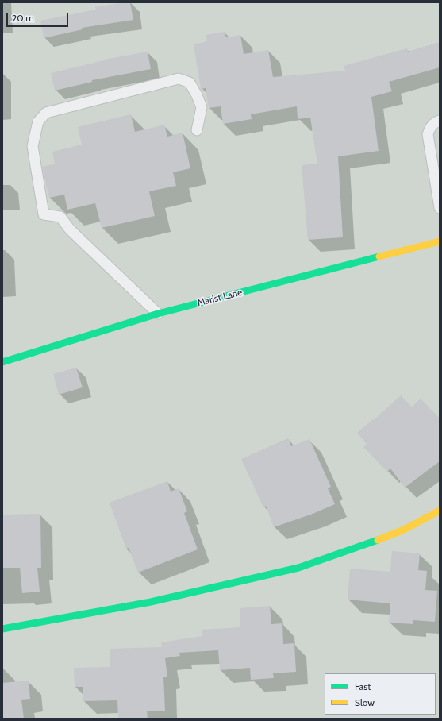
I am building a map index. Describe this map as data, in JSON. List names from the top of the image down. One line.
{"streets":{"street":["Marist Lane"]},"legend":["Fast","Slow"],"scale_bar":"20 m"}
